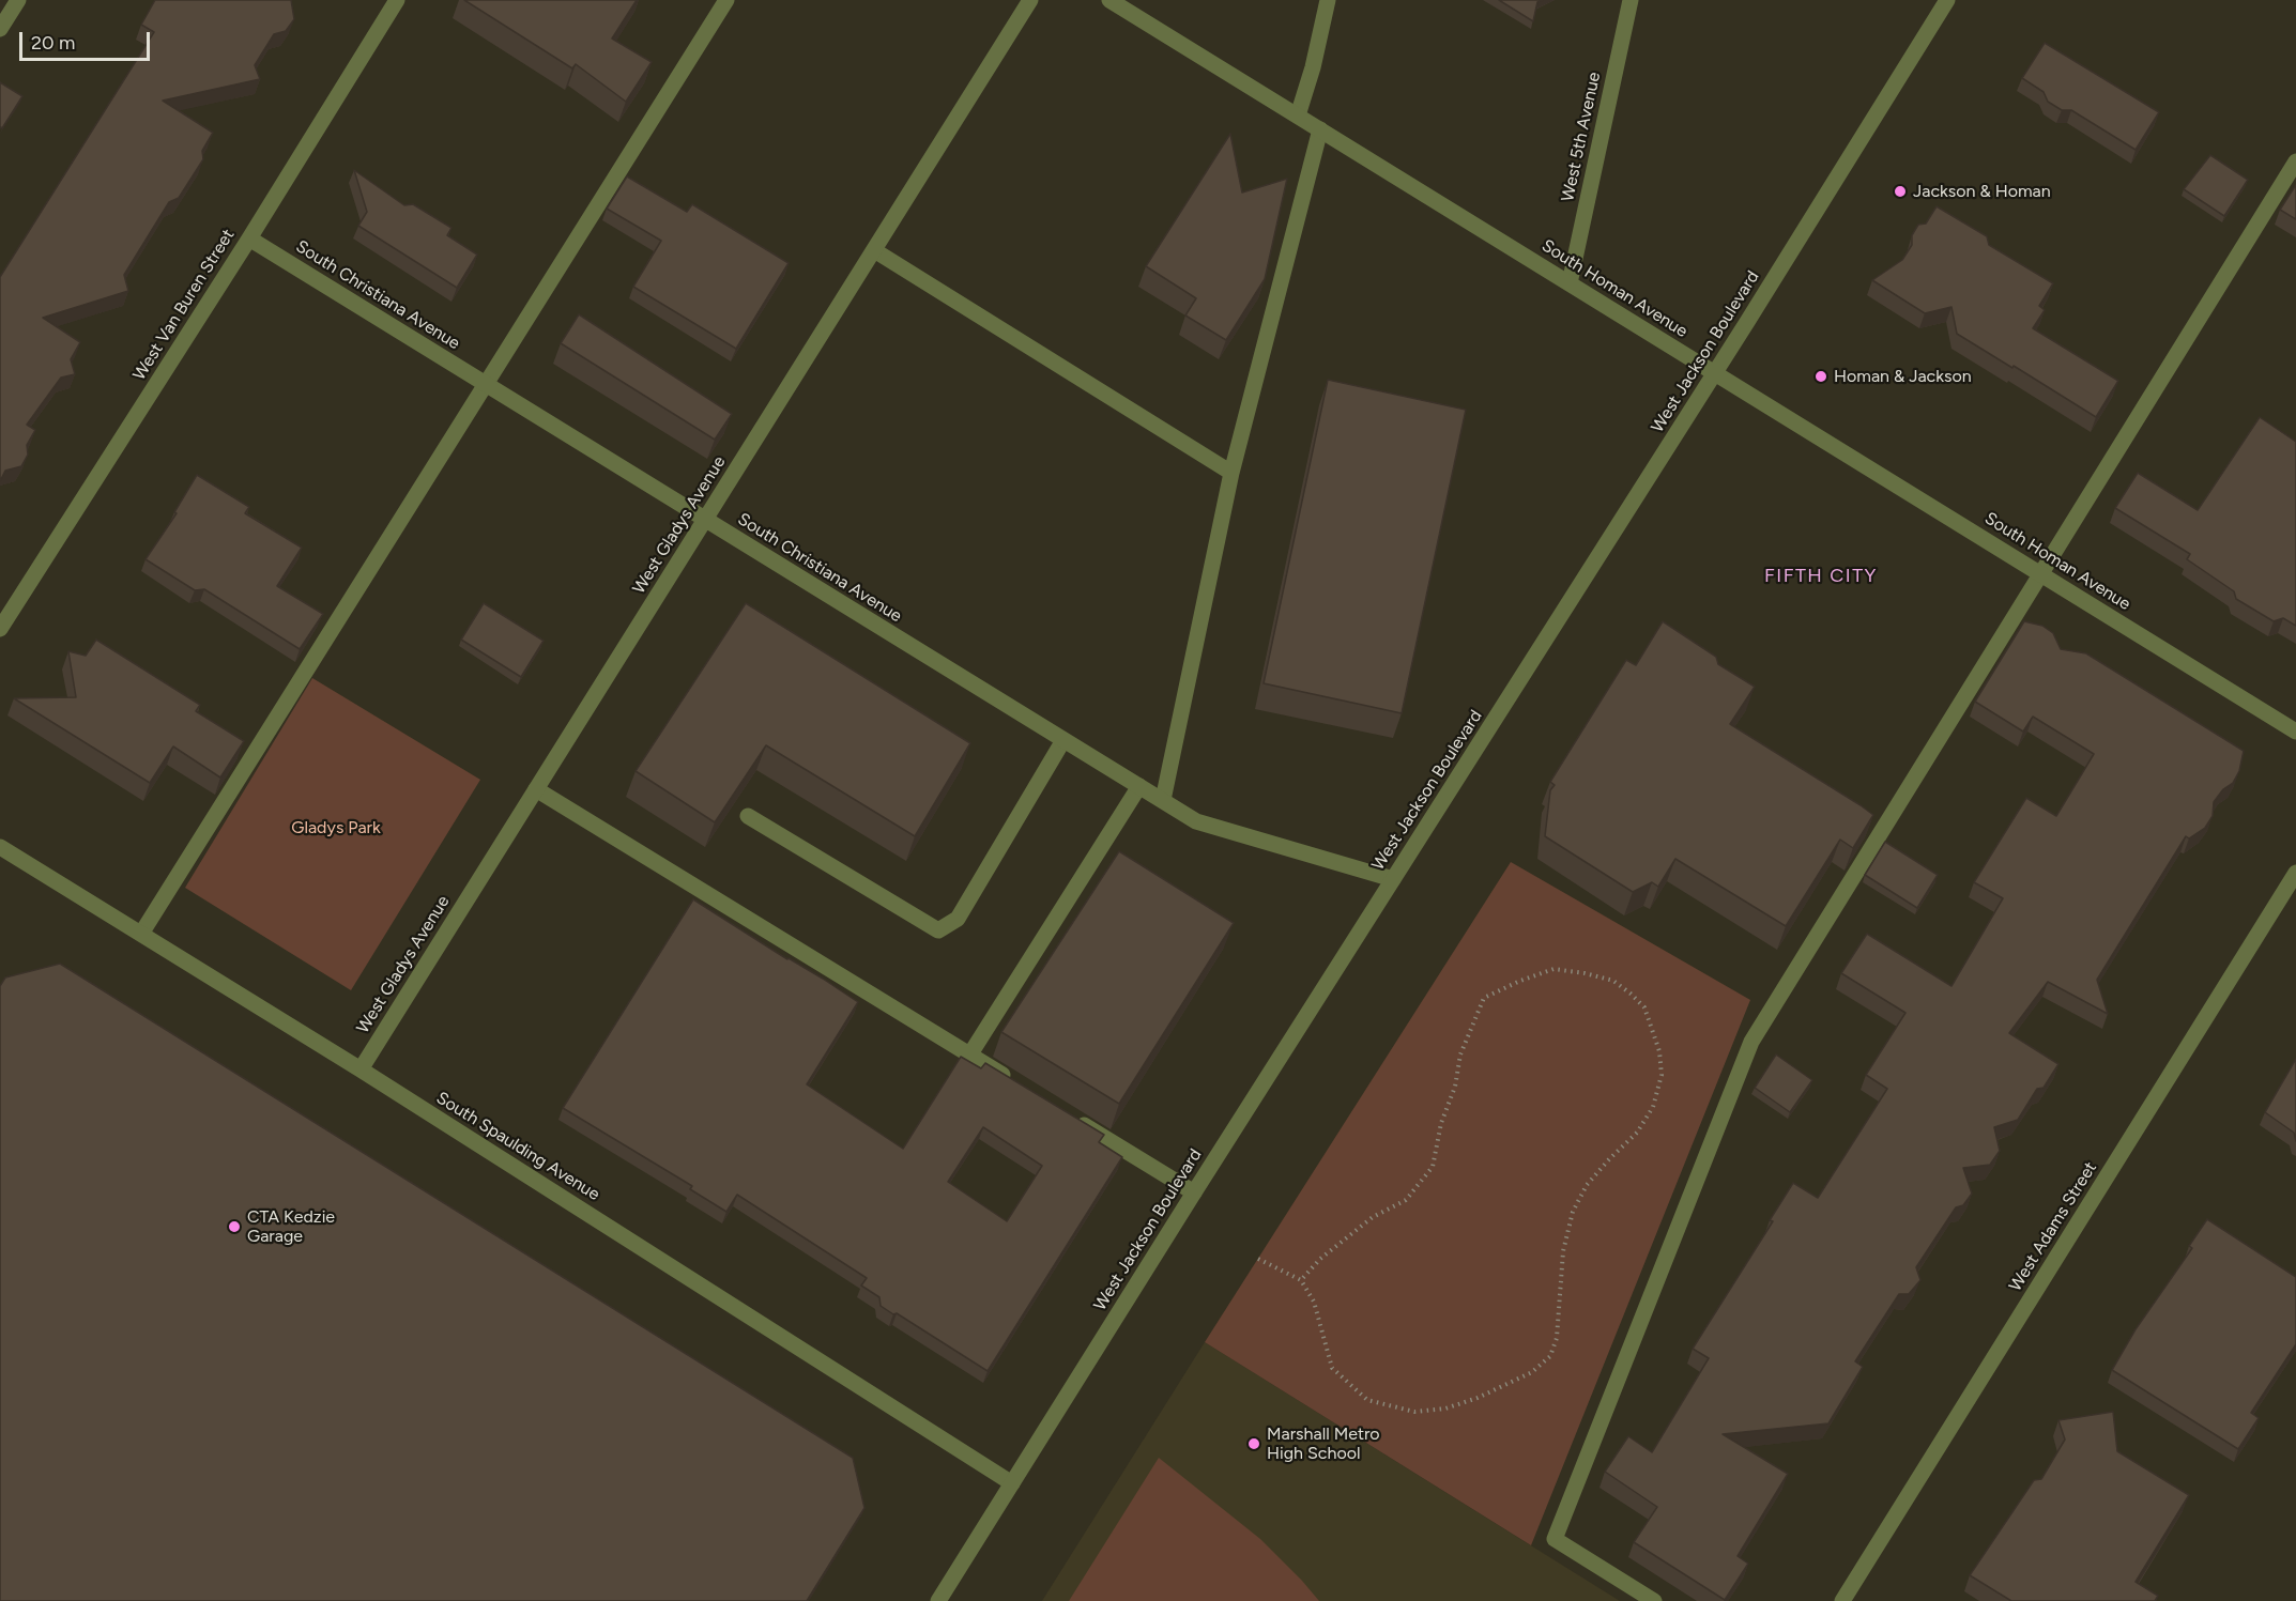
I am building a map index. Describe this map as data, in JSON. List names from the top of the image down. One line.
{"streets":{"street":["West 5th Avenue","South Homan Avenue","South Christiana Avenue","West Van Buren Street","West Jackson Boulevard","West Gladys Avenue","South Spaulding Avenue","West Adams Street"]},"crossings":[["West 5th Avenue","South Homan Avenue"],["South Homan Avenue","West Jackson Boulevard"],["South Christiana Avenue","West Van Buren Street"],["South Christiana Avenue","West Jackson Boulevard"],["South Christiana Avenue","West Gladys Avenue"],["West Jackson Boulevard","South Spaulding Avenue"],["West Gladys Avenue","South Spaulding Avenue"]],"districts":["FIFTH CITY"],"parks":["Gladys Park"],"places":["Jackson & Homan","Homan & Jackson","CTA Kedzie Garage","Marshall Metro High School"],"scale_bar":"20 m"}
